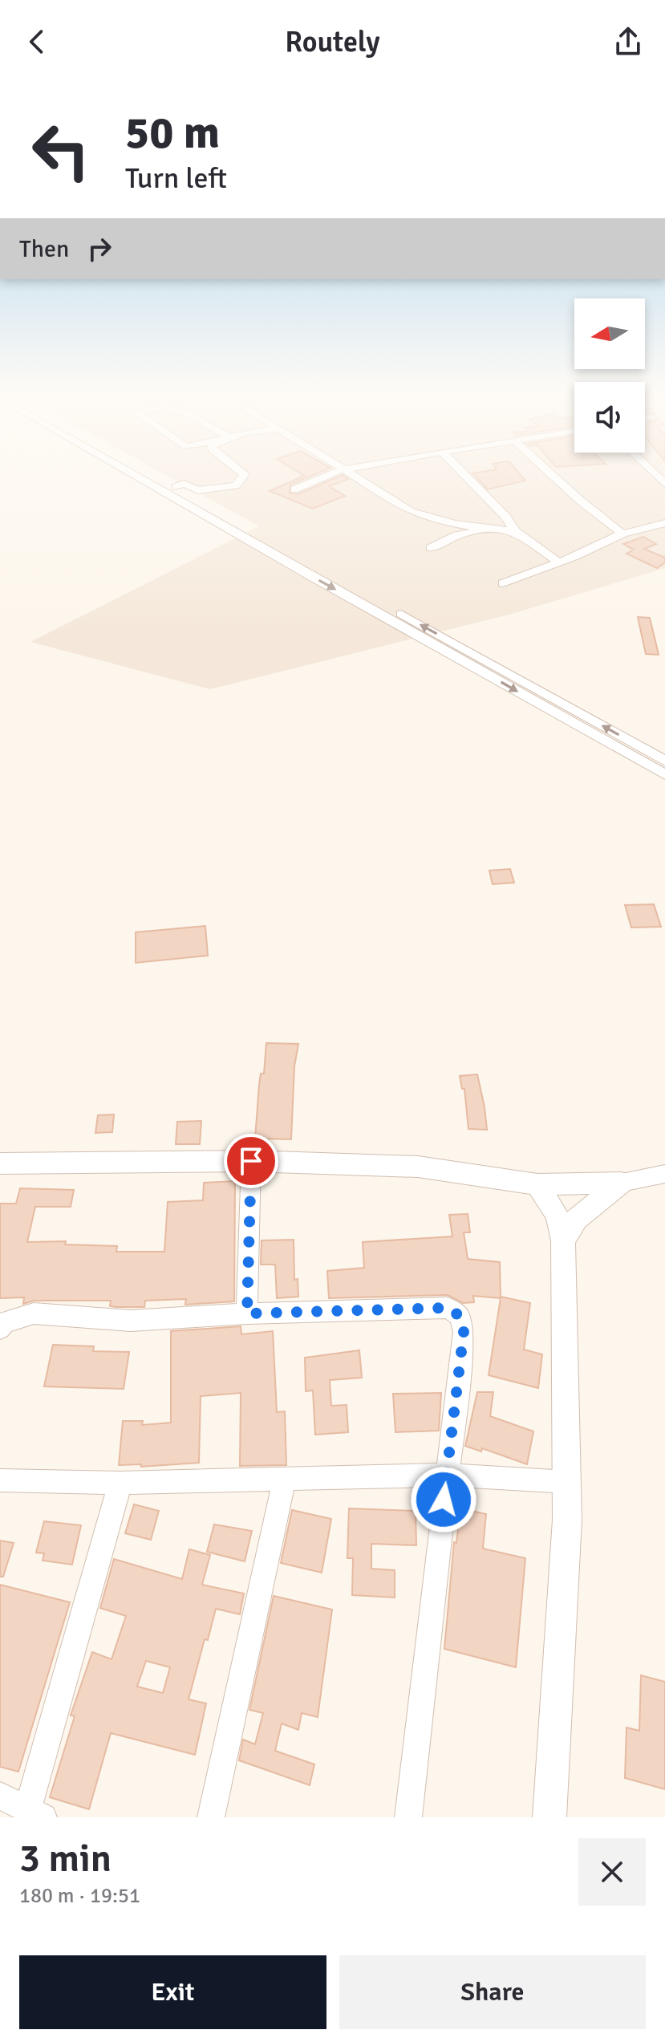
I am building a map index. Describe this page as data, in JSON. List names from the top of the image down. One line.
{"north":"left","page":{"header":"Routely","turn":["50 m","Turn left"],"then":"Then","heading":["3 min","180 m · 19:51"],"buttons":["Exit","Share"]}}
